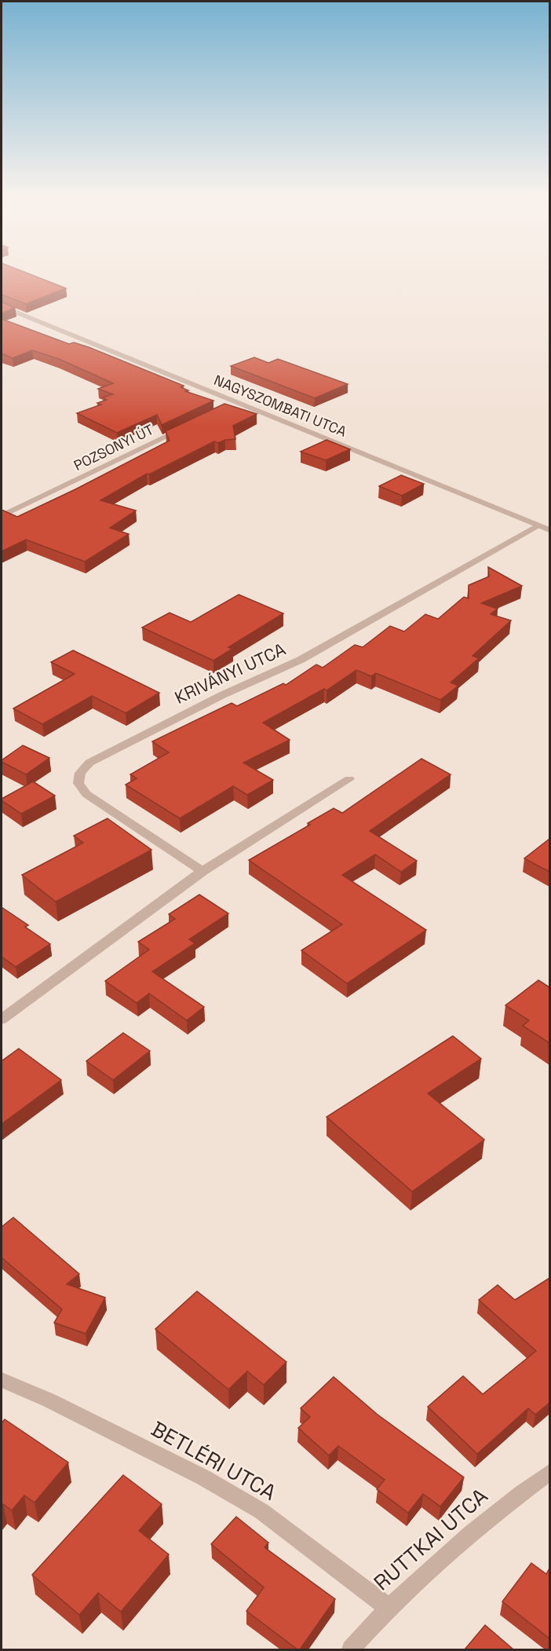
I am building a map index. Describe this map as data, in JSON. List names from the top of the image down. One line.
{"streets":{"street":["NAGYSZOMBATI UTCA","POZSONYI ÚT","KRIVÁNYI UTCA","BETLÉRI UTCA","RUTTKAI UTCA"]},"crossings":[["NAGYSZOMBATI UTCA","KRIVÁNYI UTCA"],["BETLÉRI UTCA","RUTTKAI UTCA"]]}
